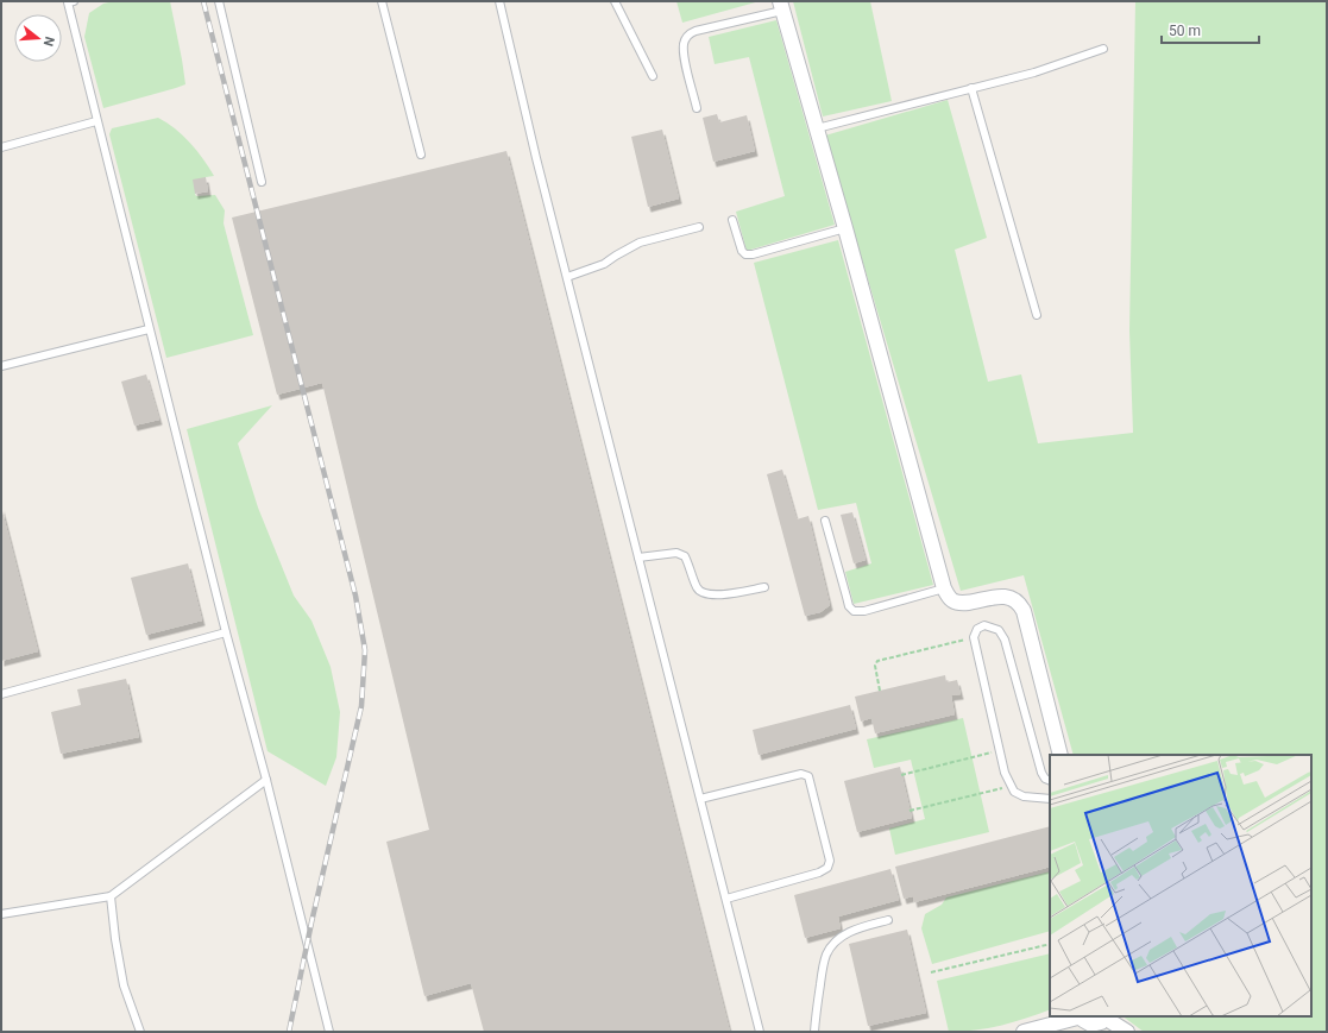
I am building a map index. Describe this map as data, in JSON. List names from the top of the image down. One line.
{"scale_bar":"50 m","north":"right"}
